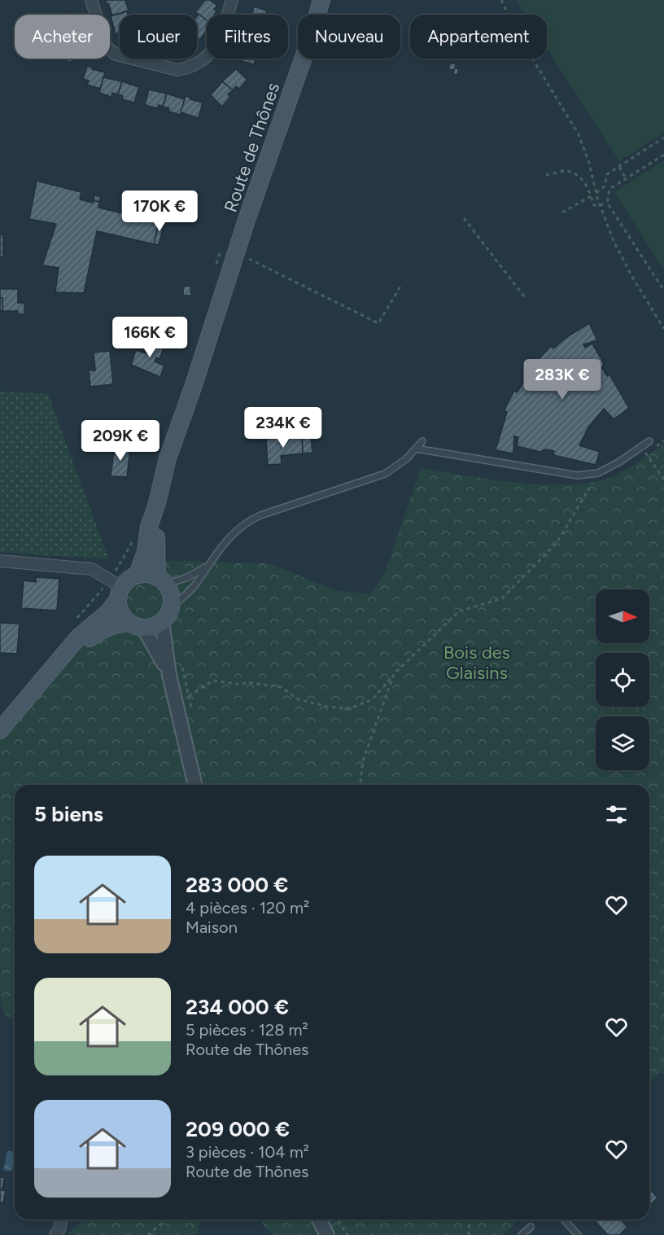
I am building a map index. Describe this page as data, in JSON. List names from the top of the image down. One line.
{"streets":{"main road":["Route de Thônes"]},"parks":["Bois des Glaisins"],"north":"right","page":{"chip":["Acheter","Louer","Filtres","Nouveau","Appartement"],"price":["170K €","166K €","283K €","234K €","209K €"],"heading":"5 biens","list":[{"name":"283 000 €","note":"4 pièces · 120 m² · Maison"},{"name":"234 000 €","note":"5 pièces · 128 m² · Route de Thônes"},{"name":"209 000 €","note":"3 pièces · 104 m² · Route de Thônes"}]}}
